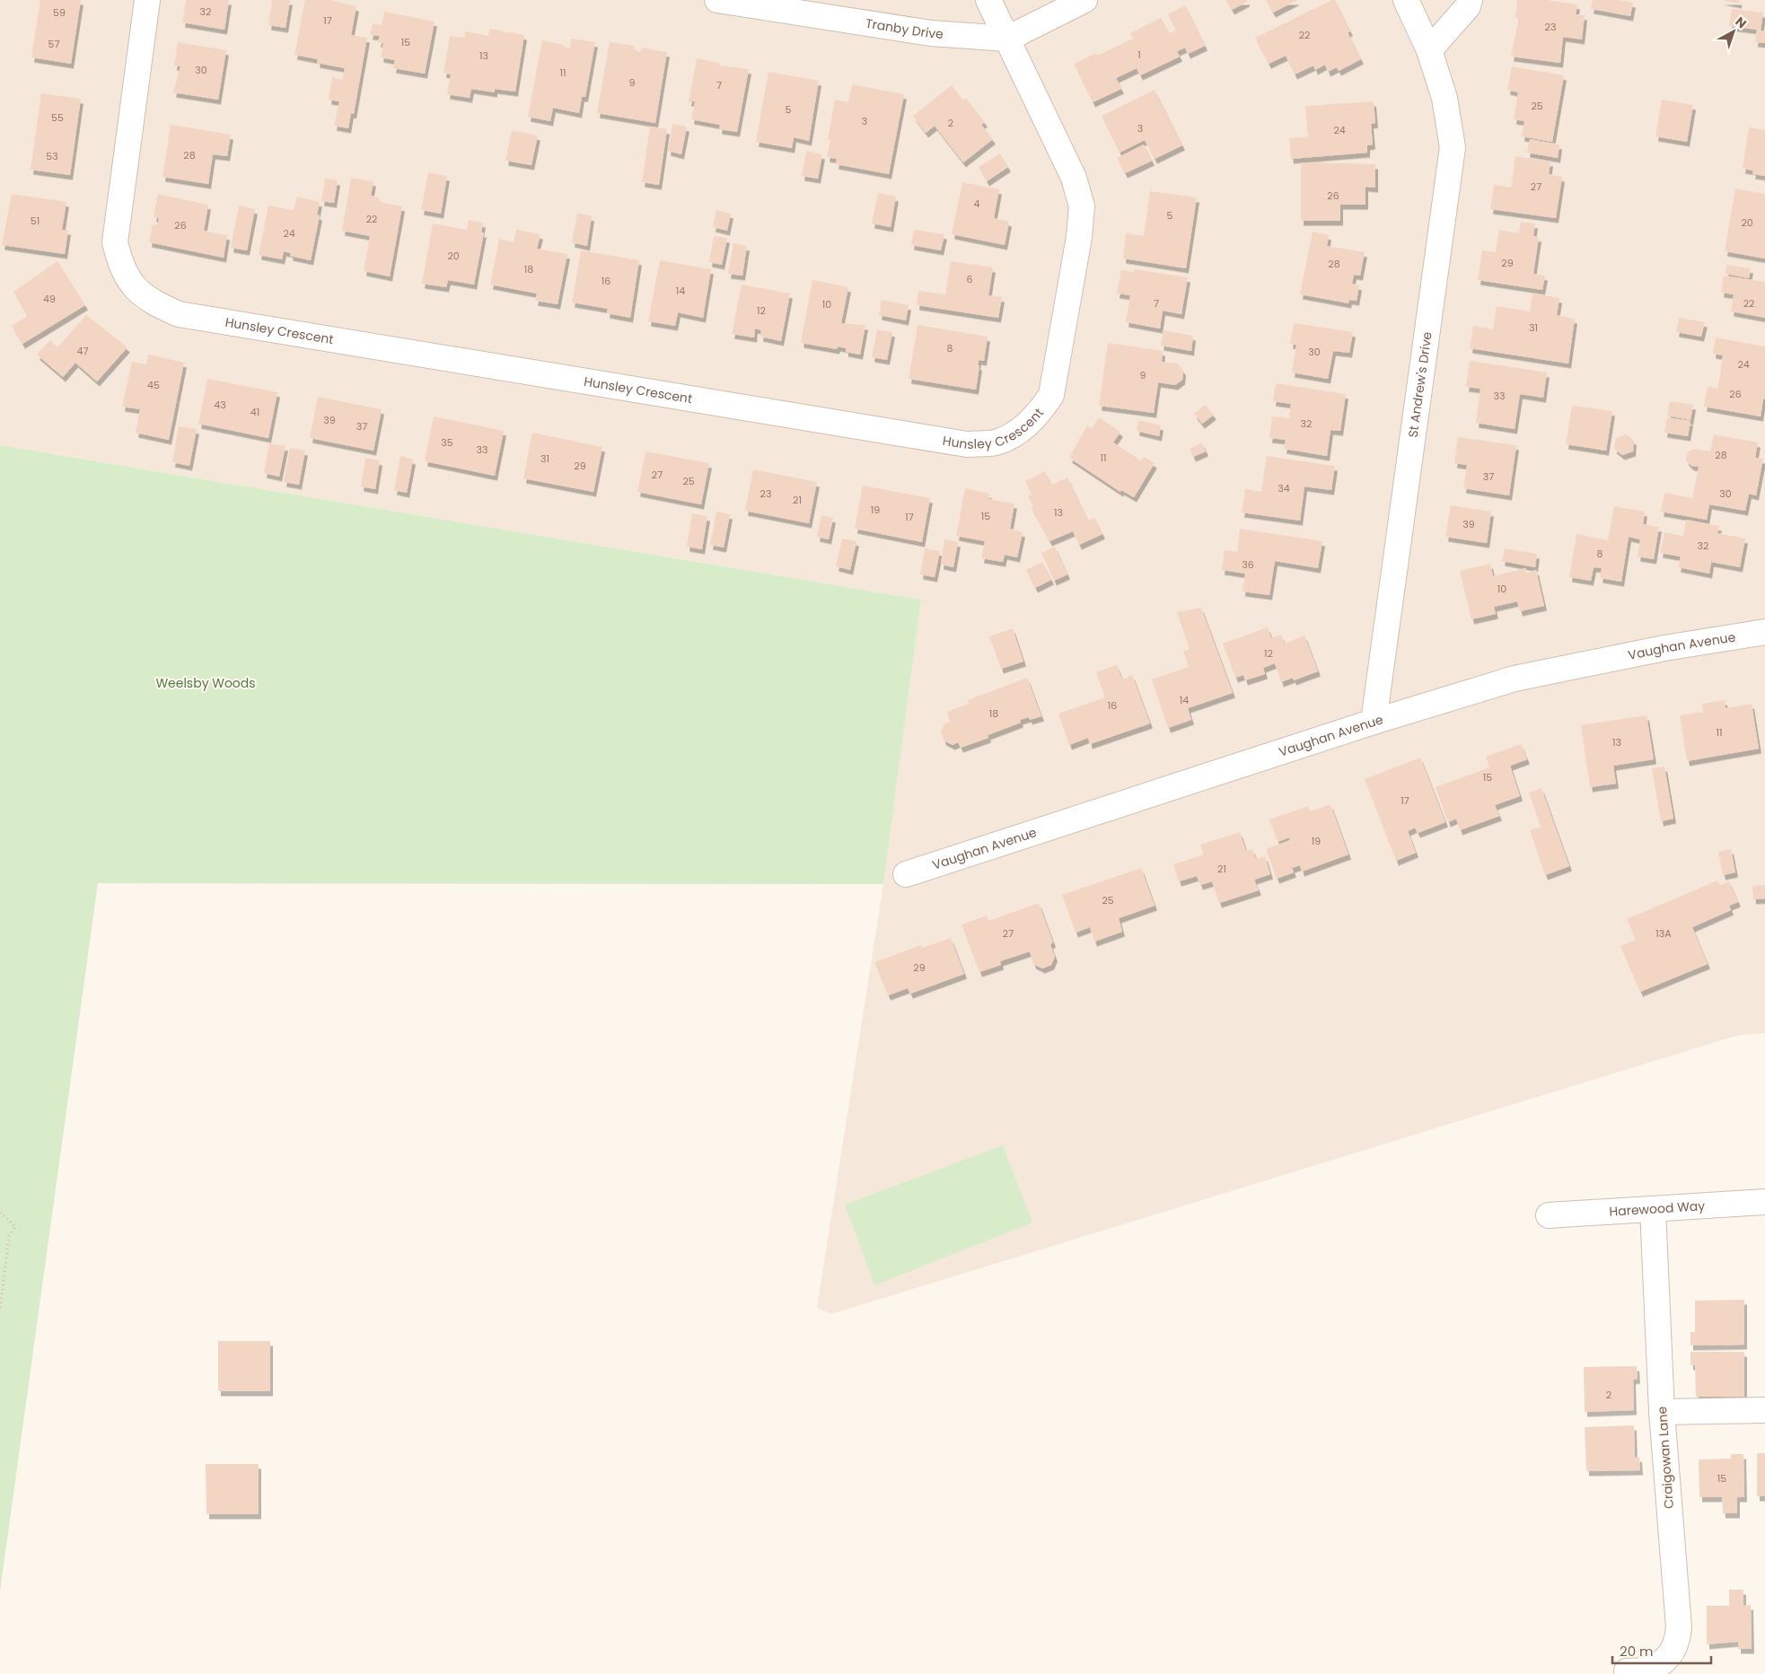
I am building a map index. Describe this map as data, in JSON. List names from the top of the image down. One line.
{"streets":{"street":["Tranby Drive","Hunsley Crescent","St Andrew's Drive","Vaughan Avenue","Harewood Way","Craigowan Lane"]},"crossings":[["Tranby Drive","Hunsley Crescent"],["St Andrew's Drive","Vaughan Avenue"],["Harewood Way","Craigowan Lane"]],"parks":["Weelsby Woods"],"house_numbers":["32","59","17","23","22","15","57","1","13","30","11","9","7","25","5","55","3","2","3","24","28","53","27","26","4","5","22","51","20","26","24","20","29","28","18","6","16","14","49","7","22","10","12","31","8","47","30","24","9","45","26","33","43","41","39","32","37","35","33","28","11","31","29","27","37","25","34","23","30","21","19","13","15","17","39","32","8","36","10","12","14","16","18","11","13","15","17","19","21","25","27","13A","29","2","15"],"scale_bar":"20 m","north":"top right"}
